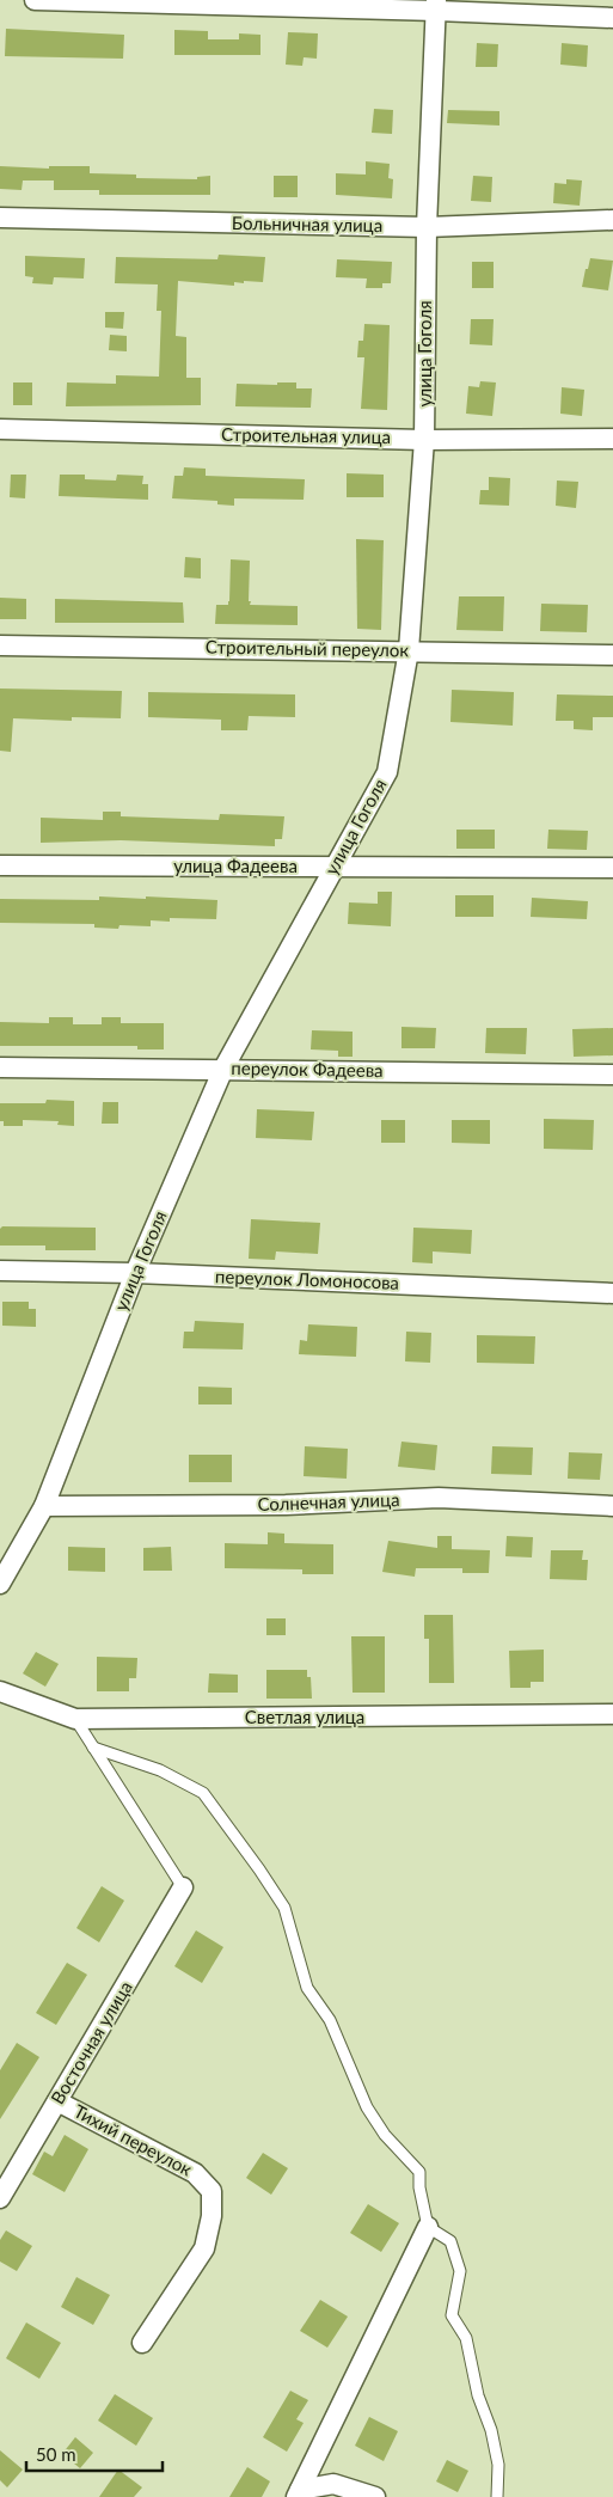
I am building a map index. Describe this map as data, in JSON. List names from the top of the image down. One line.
{"streets":{"street":["Больничная улица","улица Гоголя","Строительная улица","Строительный переулок","улица Фадеева","переулок Фадеева","переулок Ломоносова","Солнечная улица","Светлая улица","Восточная улица","Тихий переулок"]},"crossings":[["Больничная улица","улица Гоголя"],["улица Гоголя","Строительная улица"],["улица Гоголя","Строительный переулок"],["улица Гоголя","улица Фадеева"],["улица Гоголя","переулок Фадеева"],["улица Гоголя","переулок Ломоносова"],["улица Гоголя","Солнечная улица"],["Восточная улица","Тихий переулок"]],"scale_bar":"50 m"}
